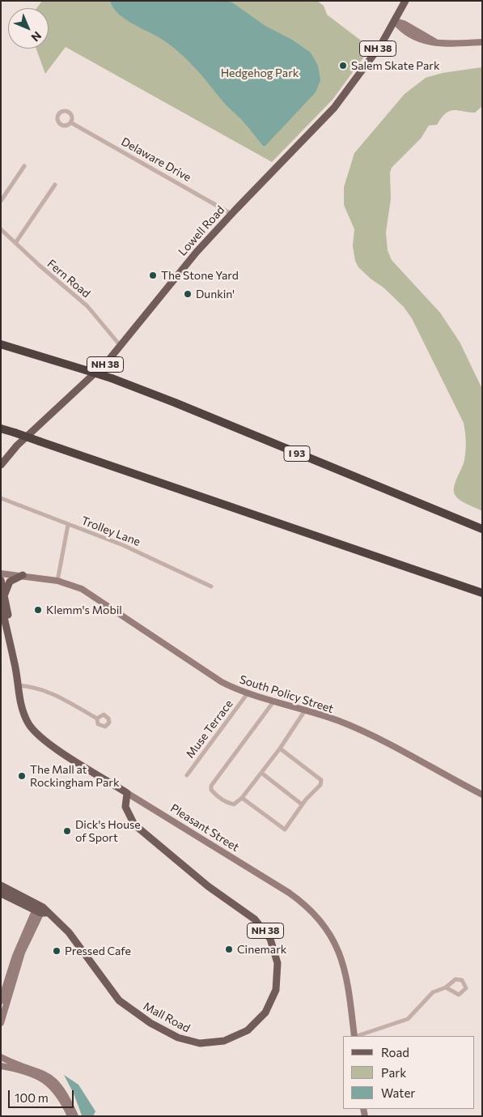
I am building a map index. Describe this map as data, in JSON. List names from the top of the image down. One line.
{"streets":{"highway":["I 93"],"main road":["NH 38","Lowell Road","South Policy Street","Pleasant Street","Mall Road"],"street":["Delaware Drive","Fern Road","Trolley Lane","Muse Terrace"]},"crossings":[["Delaware Drive","Lowell Road"],["Lowell Road","Fern Road"],["South Policy Street","Muse Terrace"],["Pleasant Street","Mall Road"]],"parks":["Hedgehog Park"],"places":["Salem Skate Park","The Stone Yard","Dunkin'","Klemm's Mobil","The Mall at Rockingham Park","Dick's House of Sport","Cinemark","Pressed Cafe"],"legend":["Road","Park","Water"],"scale_bar":"100 m","north":"bottom right"}
